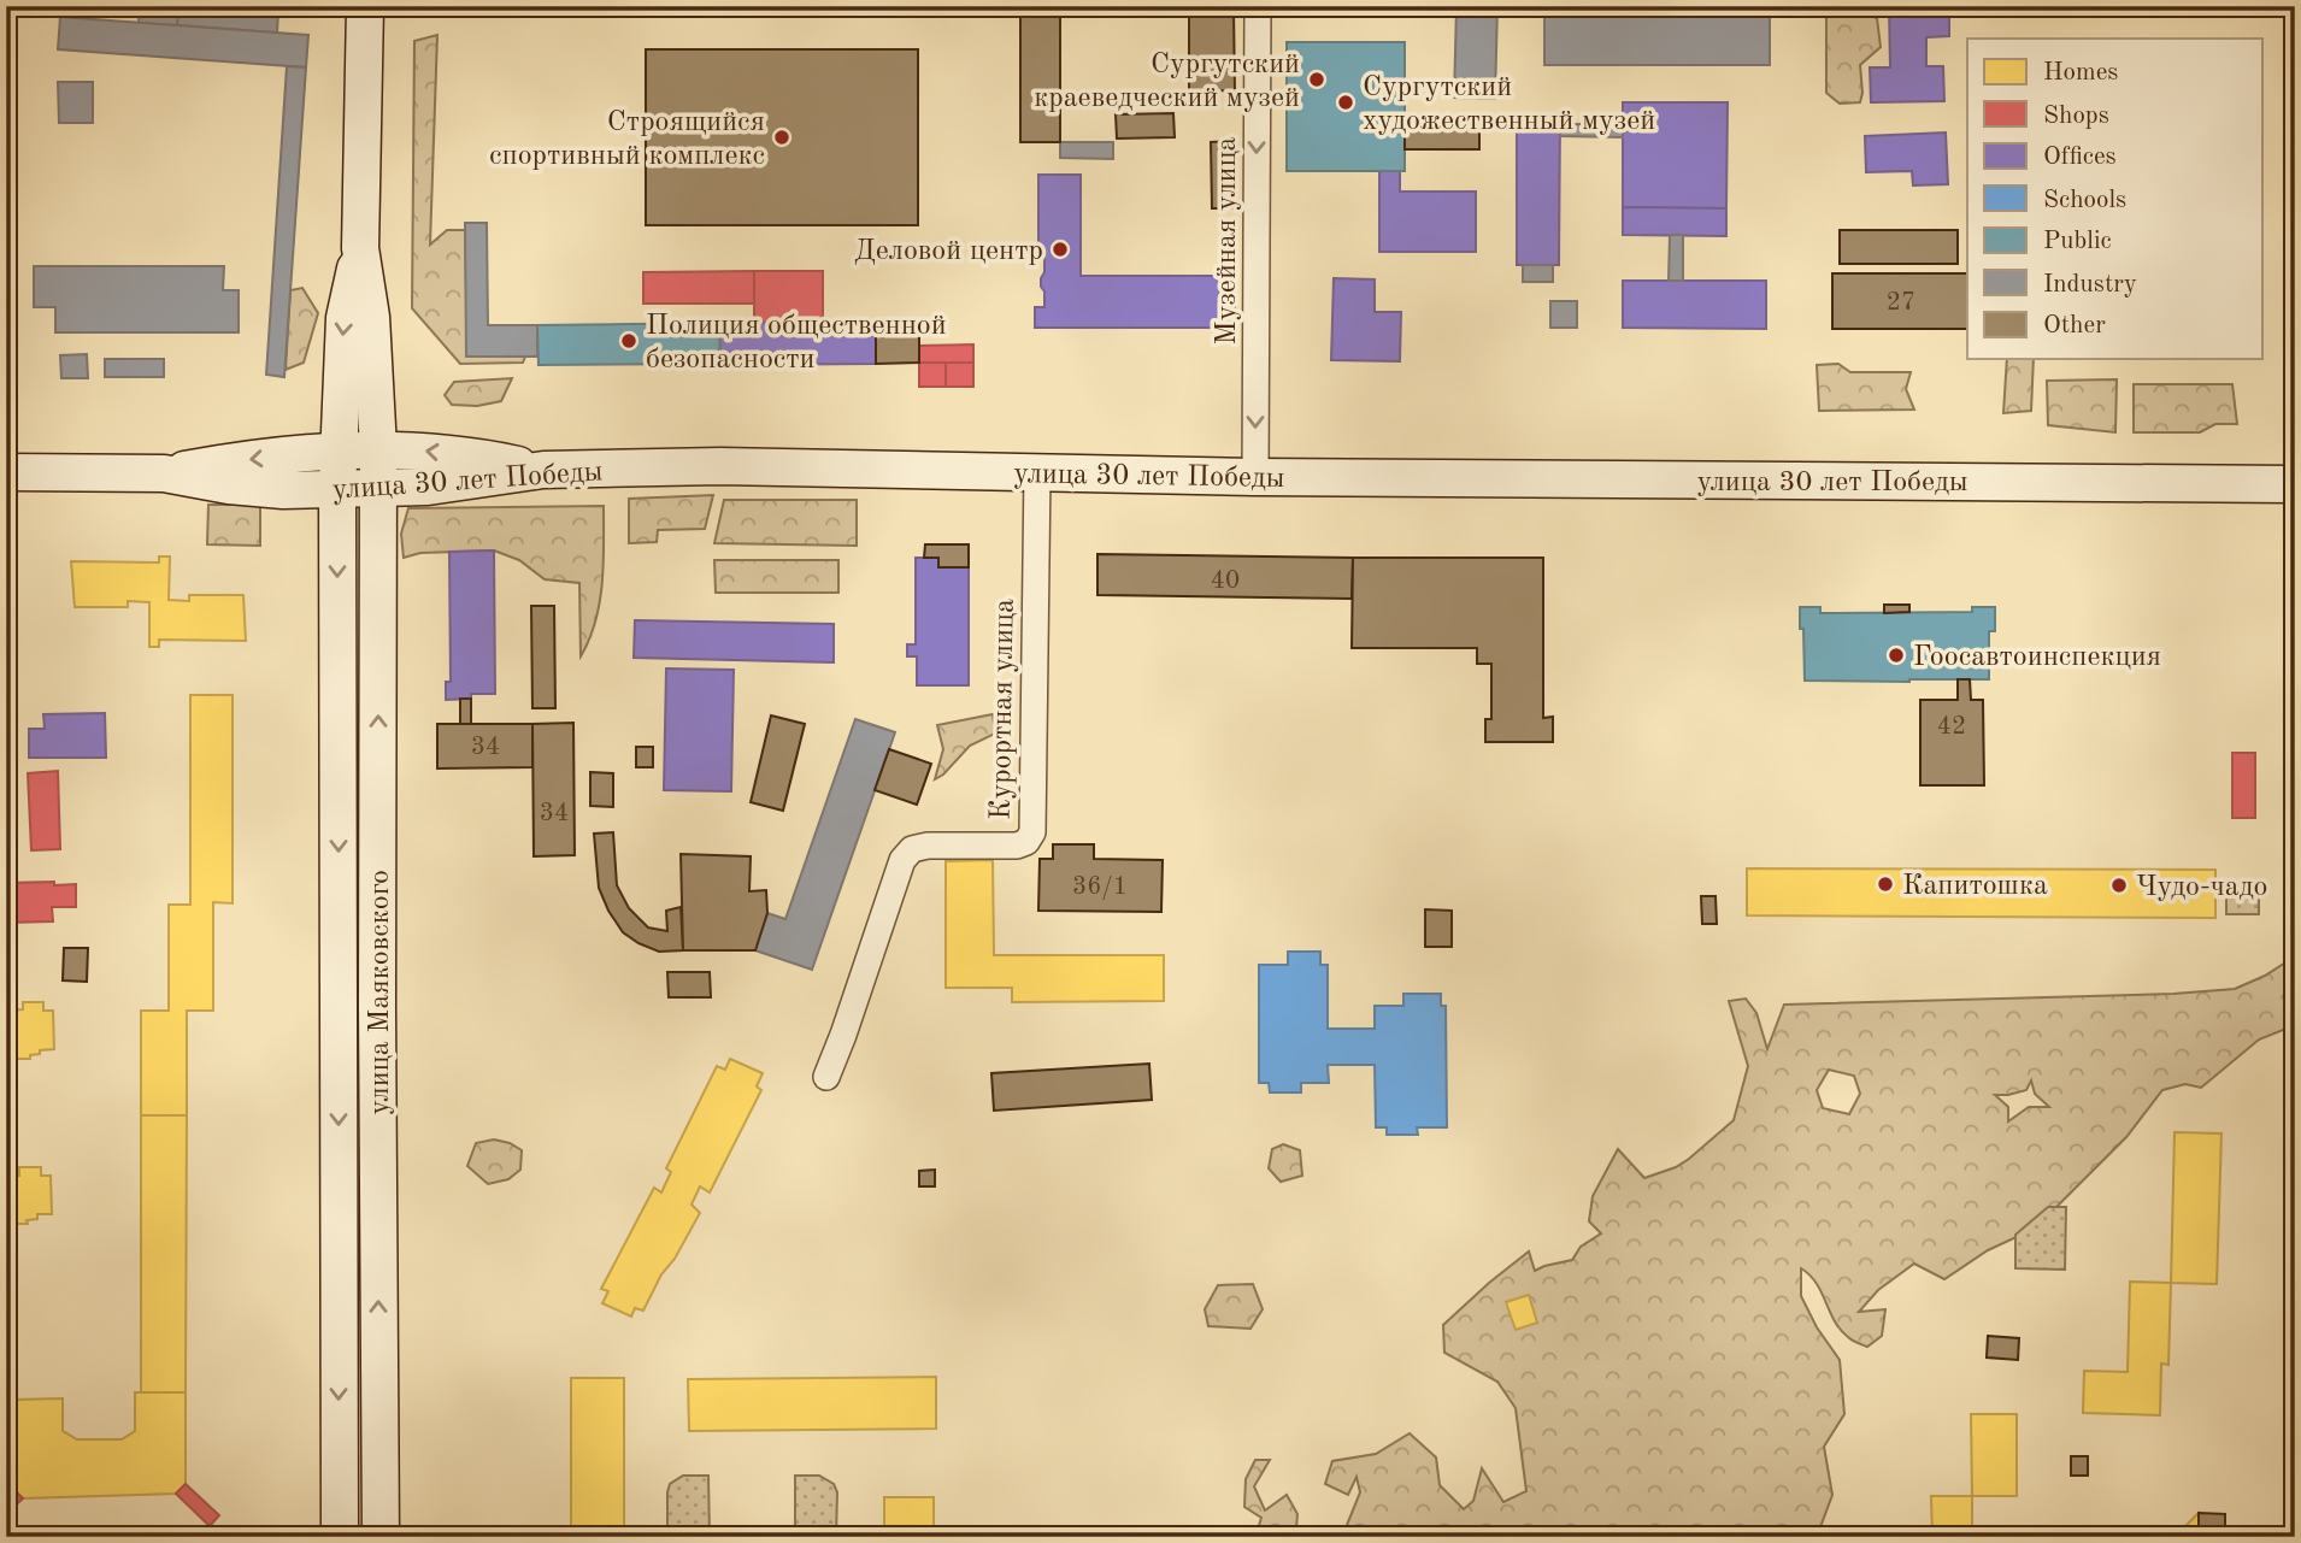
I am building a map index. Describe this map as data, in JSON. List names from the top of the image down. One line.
{"streets":{"main road":["улица 30 лет Победы","улица Маяковского"],"street":["Музейная улица","Курортная улица"]},"crossings":[["Музейная улица","улица 30 лет Победы"],["улица 30 лет Победы","Курортная улица"],["улица 30 лет Победы","улица Маяковского"]],"one_way":["Музейная улица"],"places":["Сургутский краеведческий музей","Сургутский художественный музей","Строящийся спортивный комплекс","Деловой центр","Полиция общественной безопасности","Гоосавтоинспекция","Капитошка","Чудо-чадо"],"house_numbers":["27","40","42","34","34","36/1"],"legend":["Homes","Shops","Offices","Schools","Public","Industry","Other"]}
